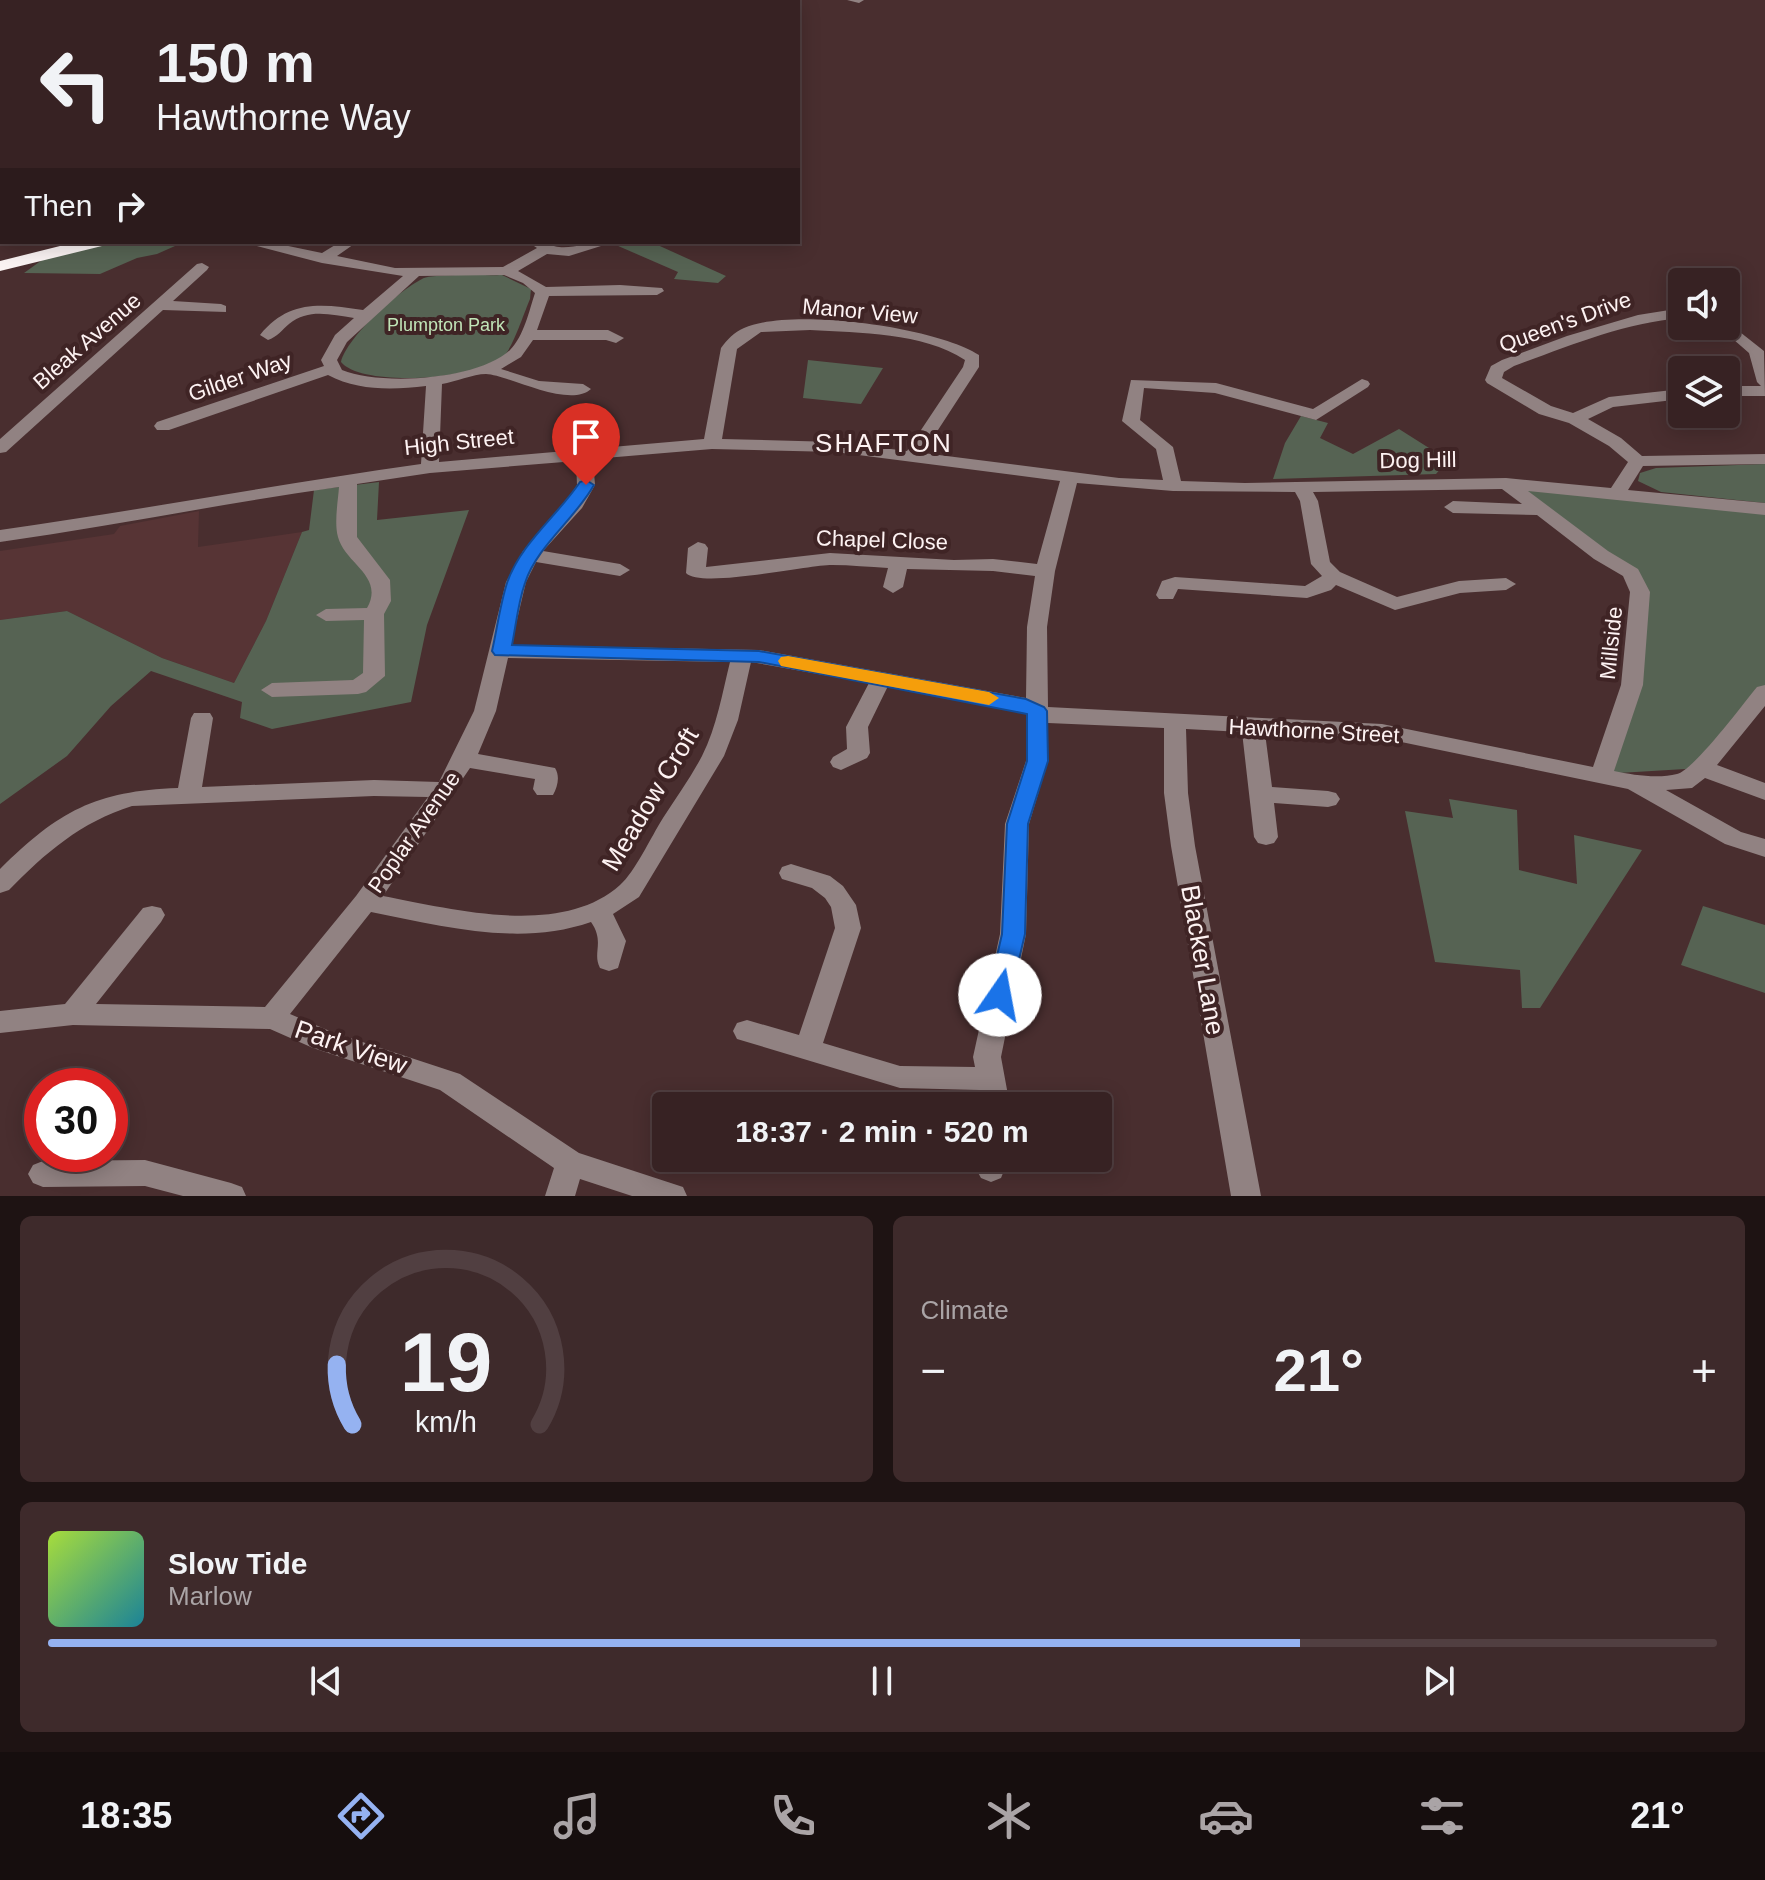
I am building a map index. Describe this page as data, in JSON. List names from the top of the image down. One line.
{"streets":{"street":["Manor View","Queen's Drive","Bleak Avenue","Gilder Way","High Street","Dog Hill","Chapel Close","Millside","Hawthorne Street","Meadow Croft","Poplar Avenue","Blacker Lane","Park View"]},"crossings":[["Manor View","High Street"],["High Street","Dog Hill"],["High Street","Poplar Avenue"],["Dog Hill","Millside"],["Millside","Hawthorne Street"],["Hawthorne Street","Meadow Croft"],["Hawthorne Street","Poplar Avenue"],["Hawthorne Street","Blacker Lane"],["Meadow Croft","Poplar Avenue"],["Poplar Avenue","Park View"]],"districts":["SHAFTON"],"parks":["Plumpton Park"],"page":{"turn":["150 m","Hawthorne Way"],"then":"Then","limit":"30","trip":"18:37 · 2 min · 520 m","tile":"Climate","heat":["−","21°","+"],"song":["Slow Tide","Marlow"],"tabs":["18:35","21°"],"gauge":["19","km/h"]}}
